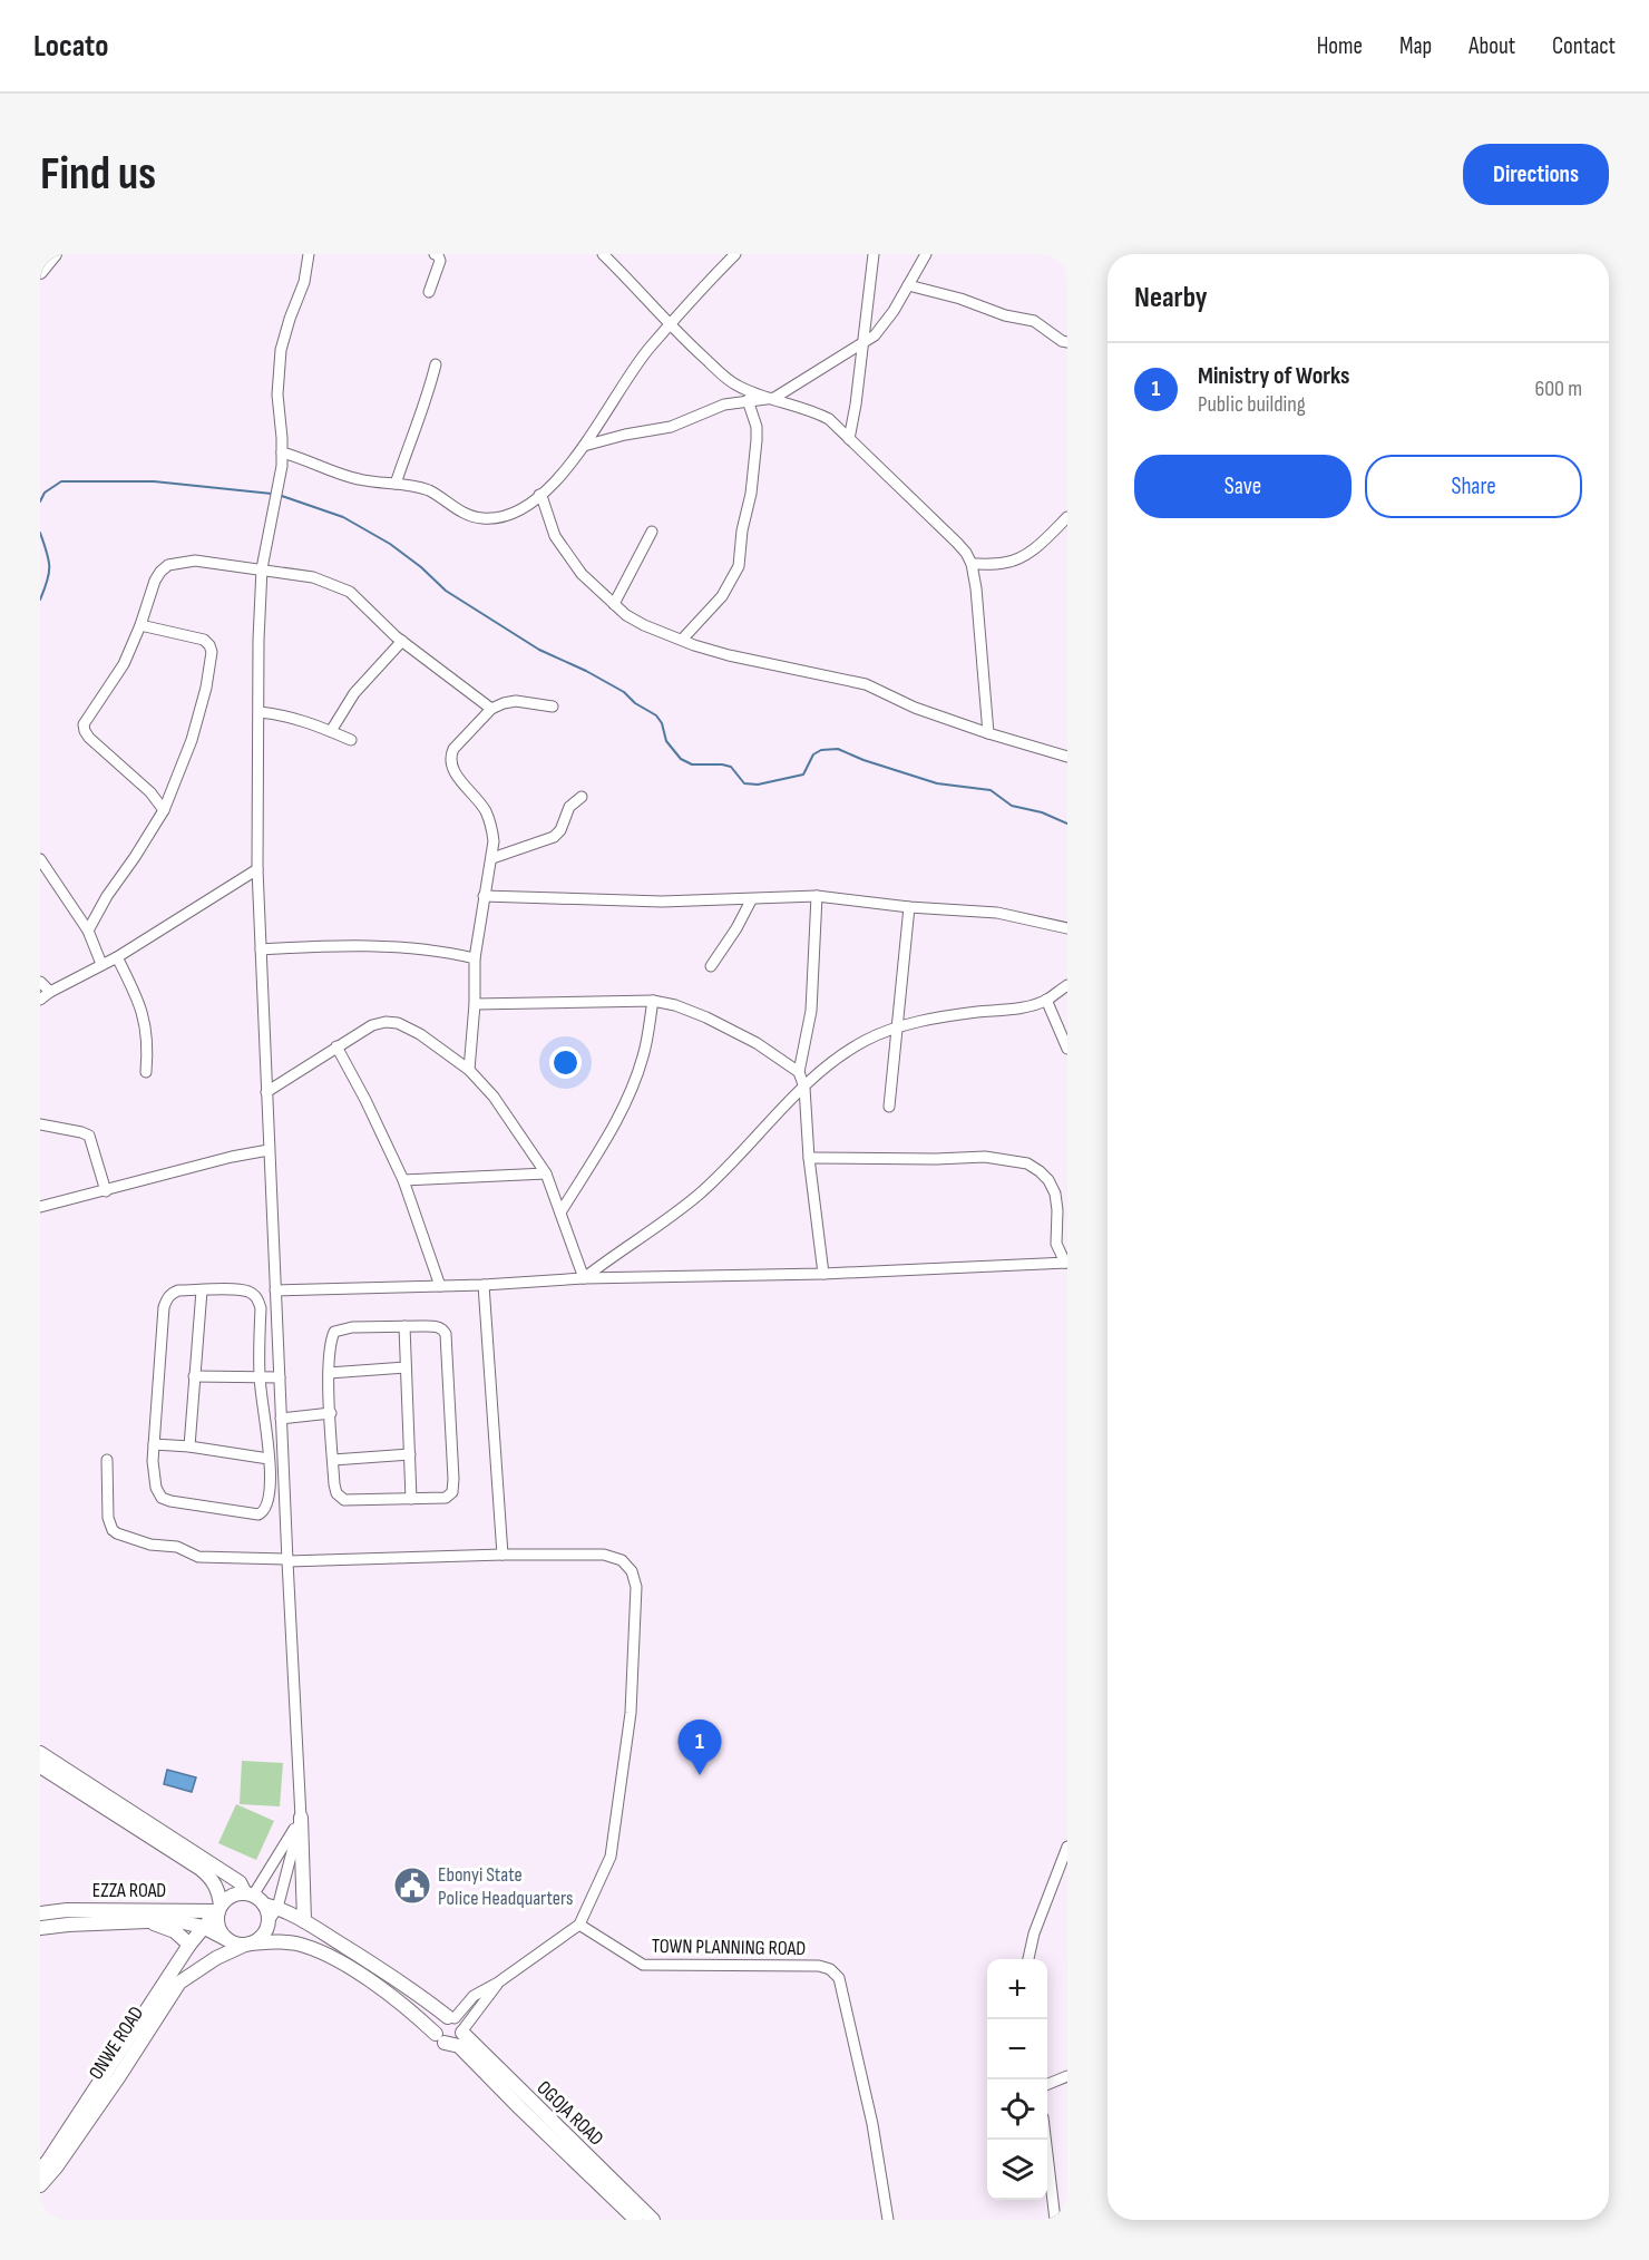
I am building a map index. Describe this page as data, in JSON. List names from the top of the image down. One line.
{"streets":{"main road":["EZZA ROAD","ONWE ROAD","OGOJA ROAD"],"street":["TOWN PLANNING ROAD"]},"crossings":[["EZZA ROAD","ONWE ROAD"],["EZZA ROAD","OGOJA ROAD"],["ONWE ROAD","OGOJA ROAD"]],"places":{"public building":["Ebonyi State Police Headquarters"]},"page":{"header":"Locato","nav":["Home","Map","About","Contact"],"buttons":["Directions",["Save","Share"]],"title":"Find us","heading":"Nearby","list":[{"mark":"1","name":"Ministry of Works","note":"Public building","value":"600 m"}],"pins":"1","map_buttons":["+","−"]}}
